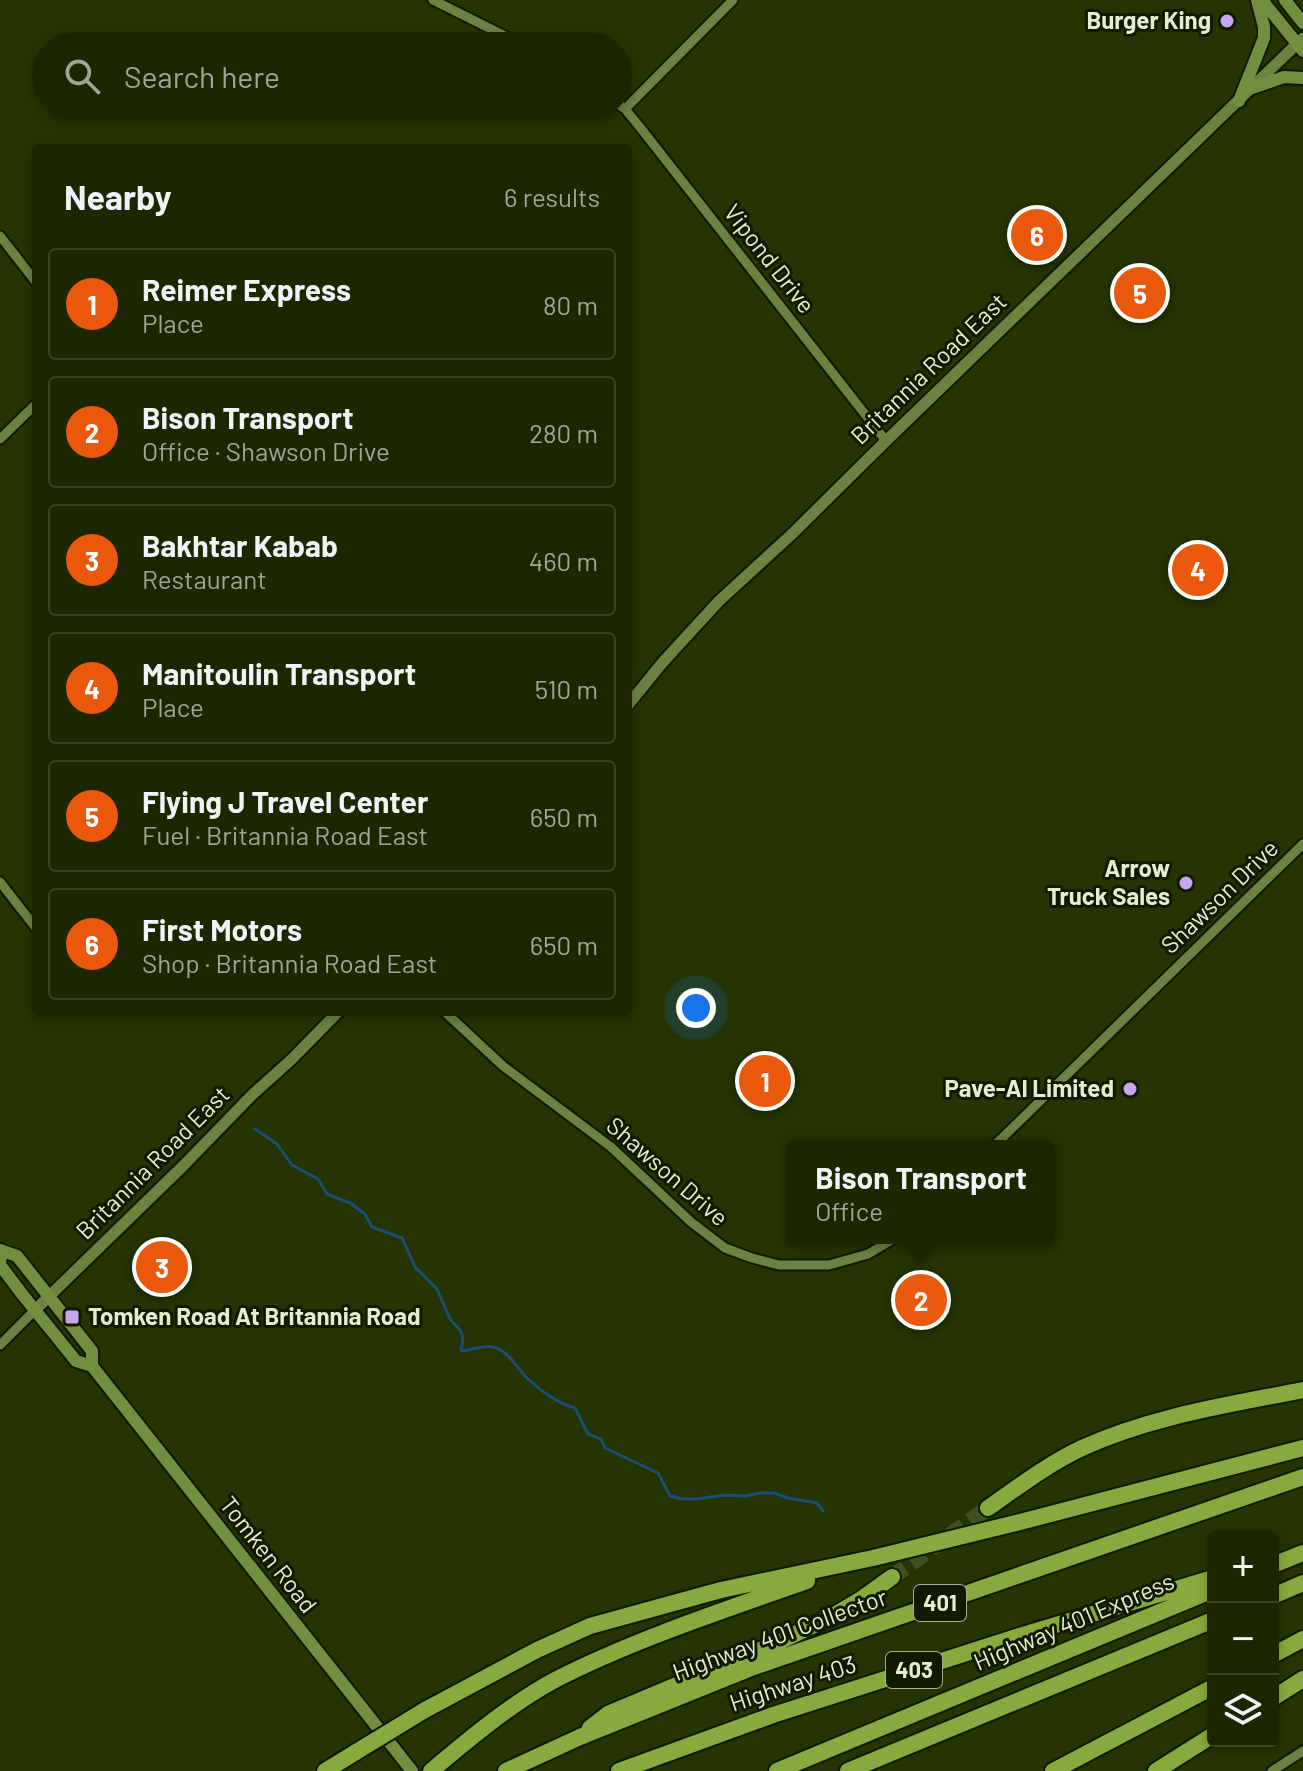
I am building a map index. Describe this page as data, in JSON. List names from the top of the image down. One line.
{"streets":{"highway":["401","Highway 401 Express","Highway 401 Collector","403","Highway 403"],"main road":["Tomken Road"],"street":["Vipond Drive","Britannia Road East","Shawson Drive"]},"crossings":[["Vipond Drive","Britannia Road East"],["Britannia Road East","Tomken Road"]],"places":{"other":["Burger King","Arrow Truck Sales","Pave-Al Limited"],"transit":["Tomken Road At Britannia Road"]},"page":{"search":"Search here","heading":["Nearby","6 results"],"pins":["6","5","4","1","3","2"],"list":[{"mark":"1","name":"Reimer Express","note":"Place","value":"80 m"},{"mark":"2","name":"Bison Transport","note":"Office · Shawson Drive","value":"280 m"},{"mark":"3","name":"Bakhtar Kabab","note":"Restaurant","value":"460 m"},{"mark":"4","name":"Manitoulin Transport","note":"Place","value":"510 m"},{"mark":"5","name":"Flying J Travel Center","note":"Fuel · Britannia Road East","value":"650 m"},{"mark":"6","name":"First Motors","note":"Shop · Britannia Road East","value":"650 m"}],"popup":["Bison Transport","Office"],"map_buttons":["+","−"]}}
